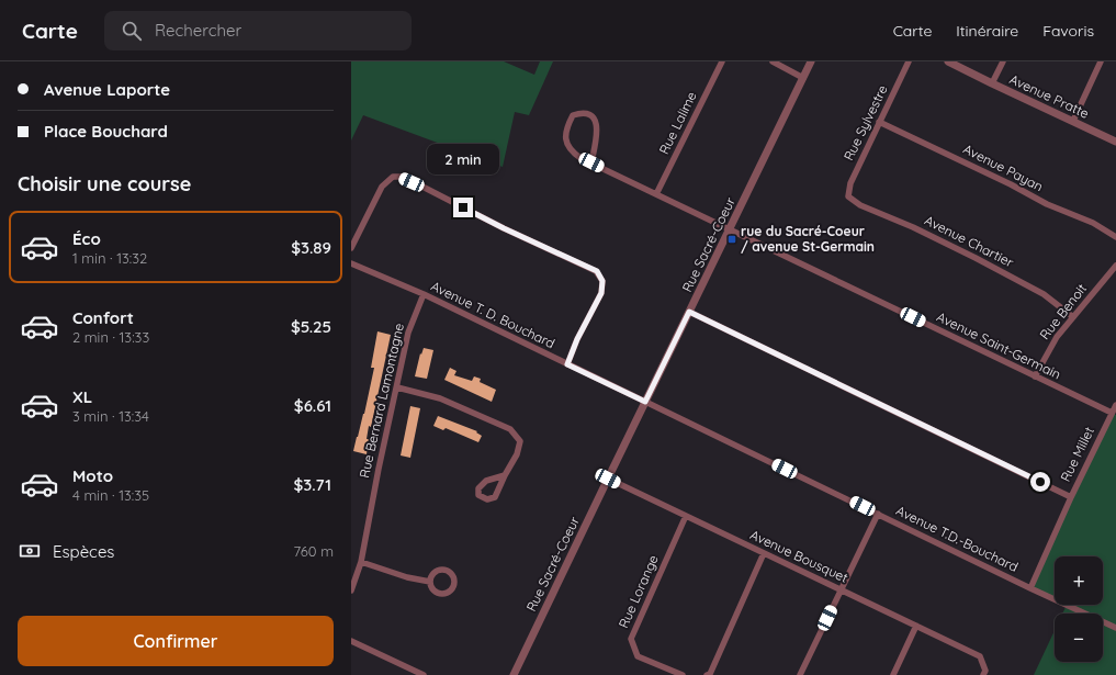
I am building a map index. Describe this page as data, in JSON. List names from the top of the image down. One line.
{"streets":{"street":["Avenue Pratte","Rue Lalime","Rue Sylvestre","Avenue Payan","Avenue Chartier","Rue Sacré-Coeur","Rue Benoit","Avenue T. D. Bouchard","Avenue Saint-Germain","Rue Bernard Lamontagne","Rue Millet","Avenue T.D.-Bouchard","Avenue Bousquet","Rue Lorange"]},"crossings":[["Rue Lalime","Avenue Saint-Germain"],["Rue Sylvestre","Avenue Payan"],["Rue Sylvestre","Avenue Chartier"],["Avenue Chartier","Rue Benoit"],["Rue Sacré-Coeur","Avenue T. D. Bouchard"],["Rue Sacré-Coeur","Avenue Saint-Germain"],["Rue Sacré-Coeur","Avenue T.D.-Bouchard"],["Rue Sacré-Coeur","Avenue Bousquet"],["Rue Benoit","Avenue Saint-Germain"],["Avenue T. D. Bouchard","Rue Bernard Lamontagne"],["Avenue T. D. Bouchard","Avenue T.D.-Bouchard"],["Avenue Saint-Germain","Rue Millet"],["Rue Millet","Avenue T.D.-Bouchard"],["Avenue Bousquet","Rue Lorange"]],"places":{"transit":["rue du Sacré-Coeur / avenue St-Germain"]},"page":{"header":"Carte","search":"Rechercher","nav":["Carte","Itinéraire","Favoris"],"banner":["Avenue Laporte","Place Bouchard"],"bubble":"2 min","heading":"Choisir une course","list":[{"name":"Éco","note":"1 min · 13:32","value":"$3.89"},{"name":"Confort","note":"2 min · 13:33","value":"$5.25"},{"name":"XL","note":"3 min · 13:34","value":"$6.61"},{"name":"Moto","note":"4 min · 13:35","value":"$3.71"}],"pay":["Espèces","760 m"],"map_buttons":["+","−"],"buttons":"Confirmer"}}
